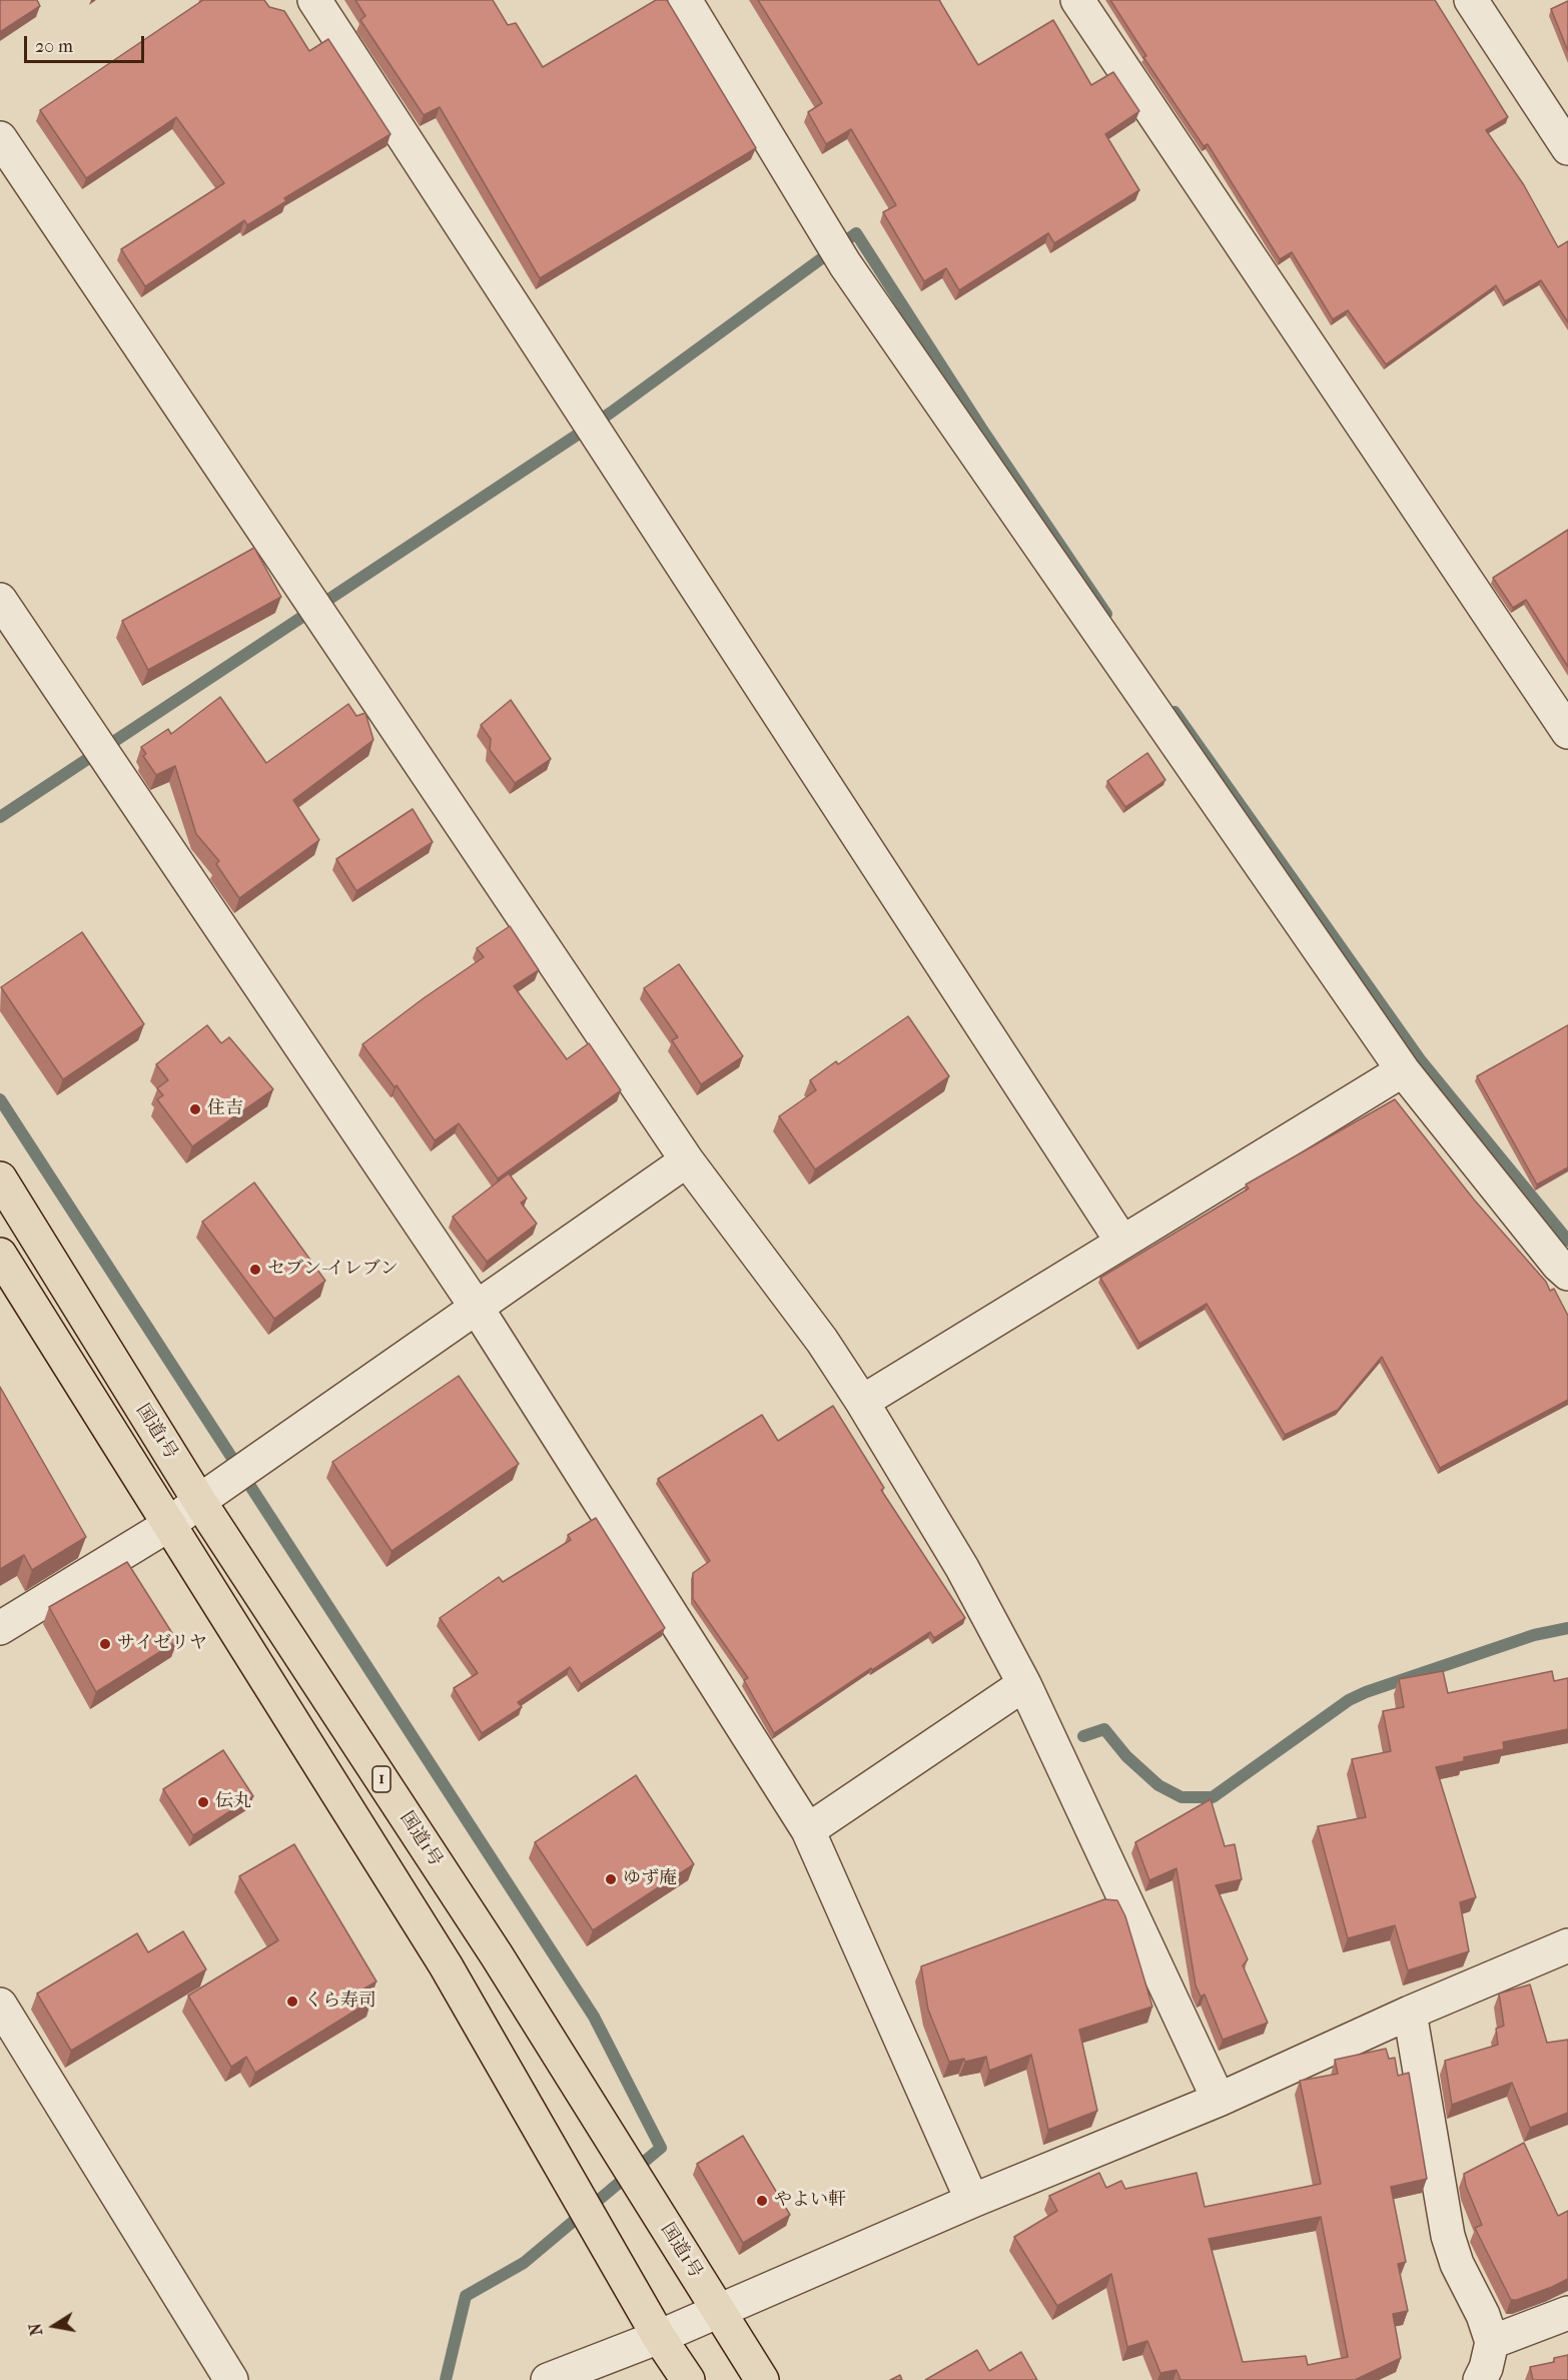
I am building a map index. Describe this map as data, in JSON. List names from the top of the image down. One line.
{"streets":{"highway":["国道1号","1"]},"places":["住吉","セブン-イレブン","サイゼリヤ","伝丸","ゆず庵","くら寿司","やよい軒"],"scale_bar":"20 m","north":"left"}
